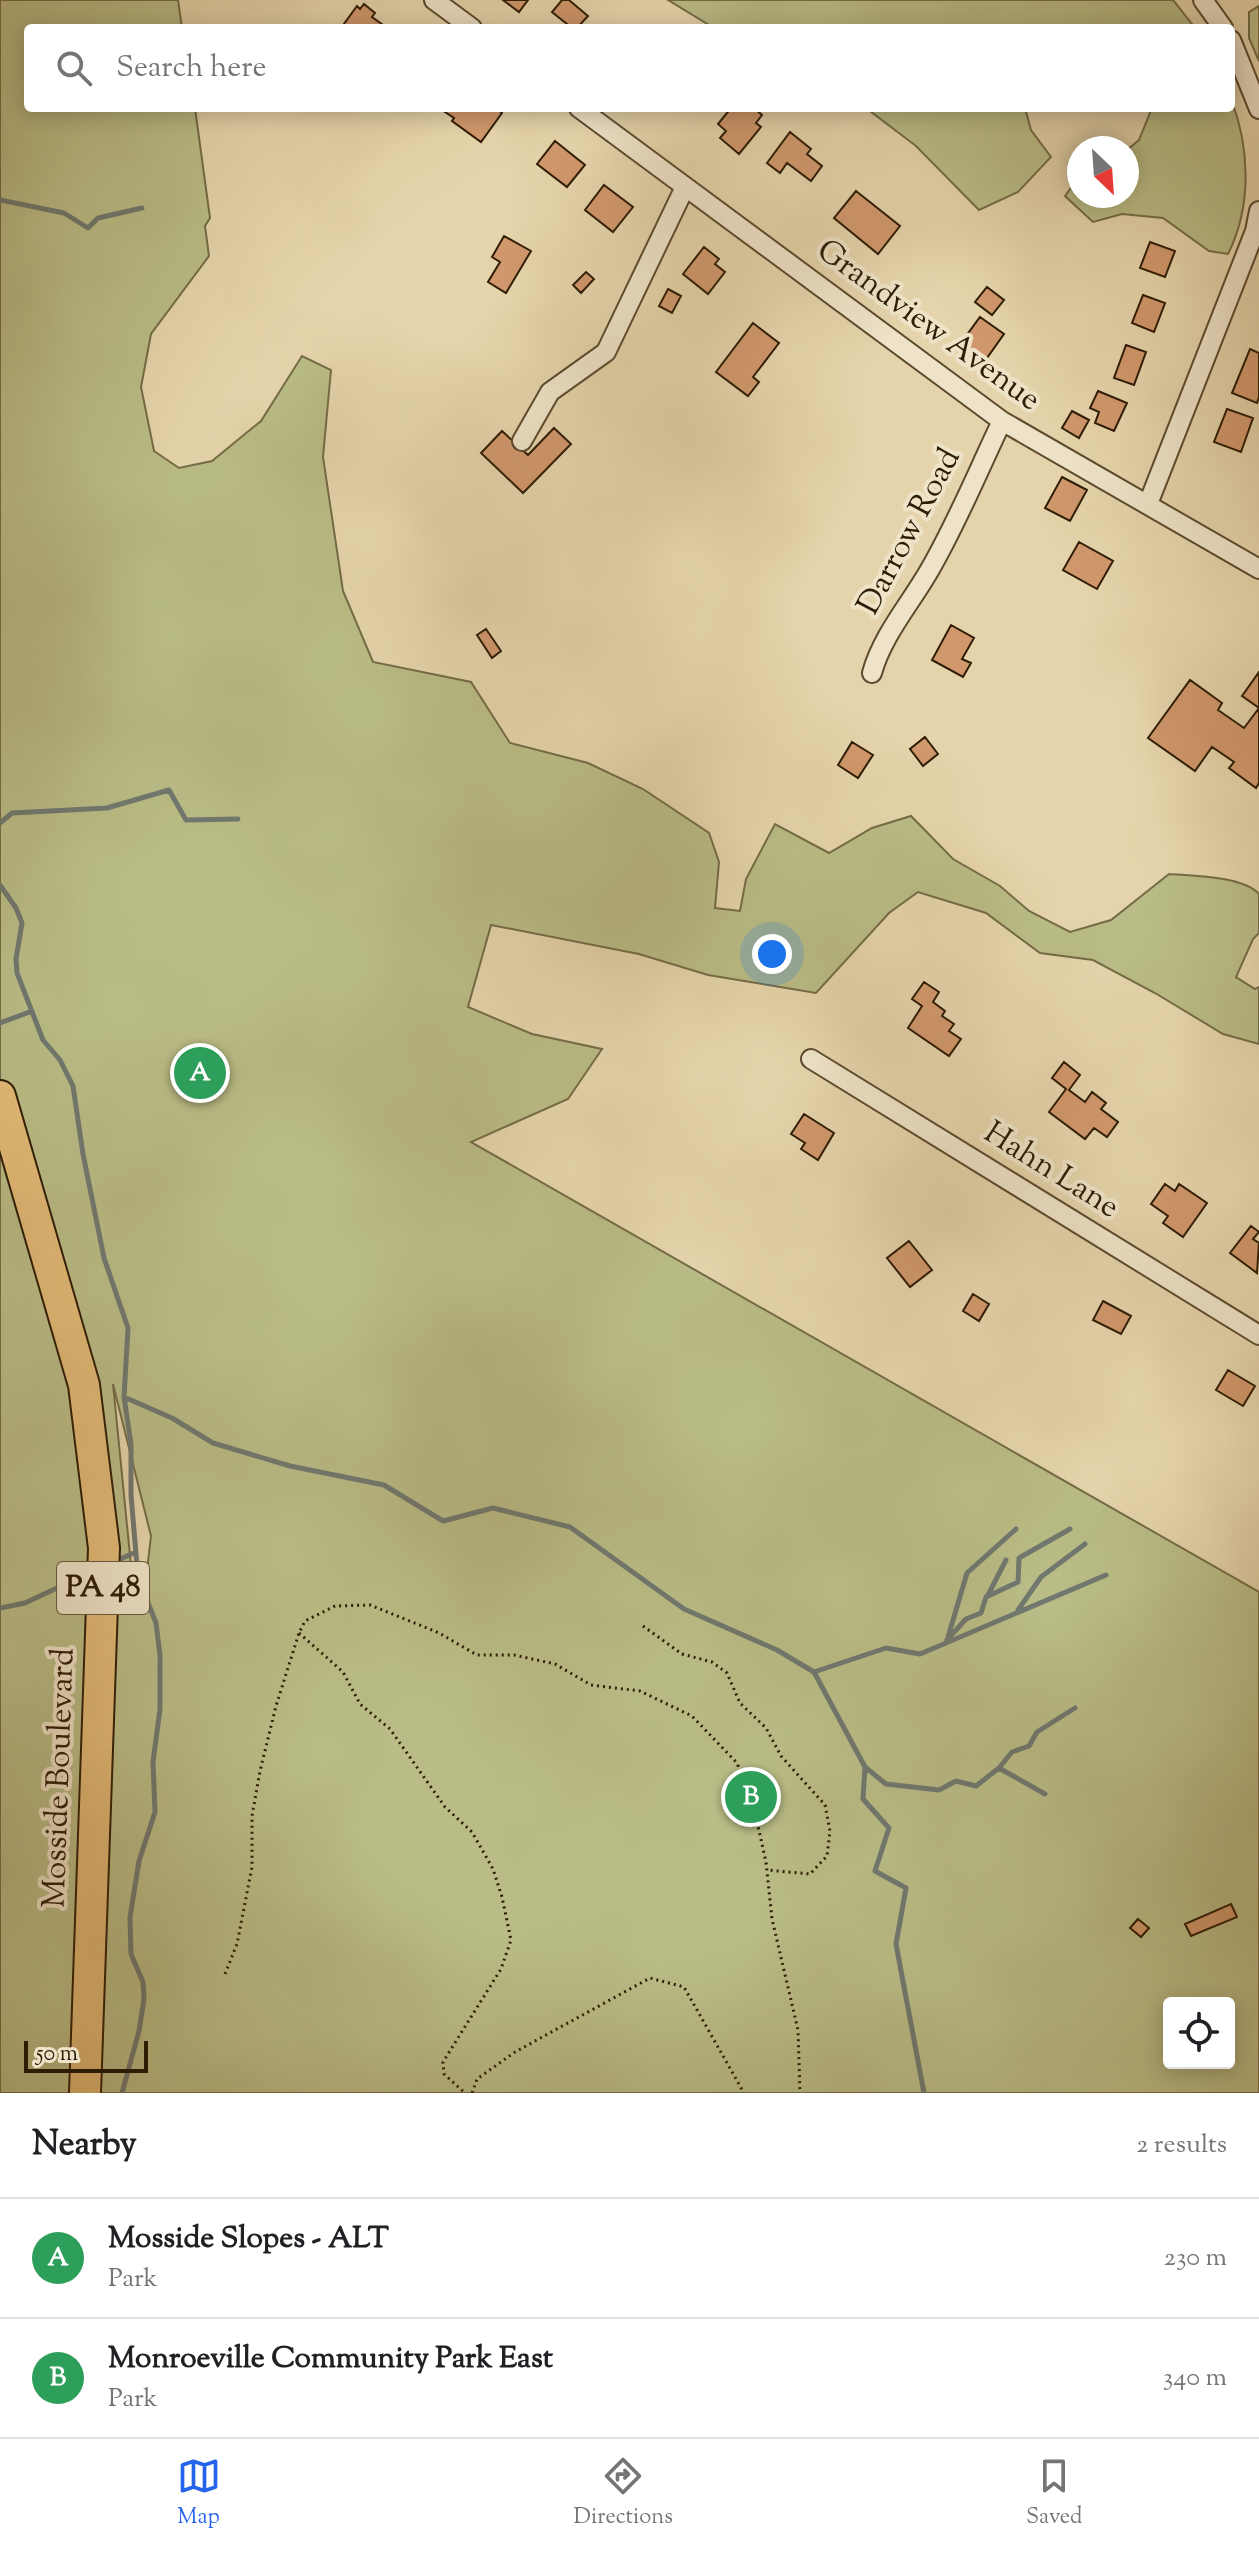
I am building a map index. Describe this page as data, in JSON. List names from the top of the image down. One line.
{"streets":{"main road":["PA 48","Mosside Boulevard"],"street":["Grandview Avenue","Darrow Road","Hahn Lane"]},"crossings":[["Grandview Avenue","Darrow Road"]],"scale_bar":"50 m","north":"bottom right","page":{"search":"Search here","pins":["A","B"],"scale":"50 m","heading":["Nearby","2 results"],"list":[{"mark":"A","name":"Mosside Slopes - ALT","note":"Park","value":"230 m"},{"mark":"B","name":"Monroeville Community Park East","note":"Park","value":"340 m"}],"nav":["Map","Directions","Saved"]}}
